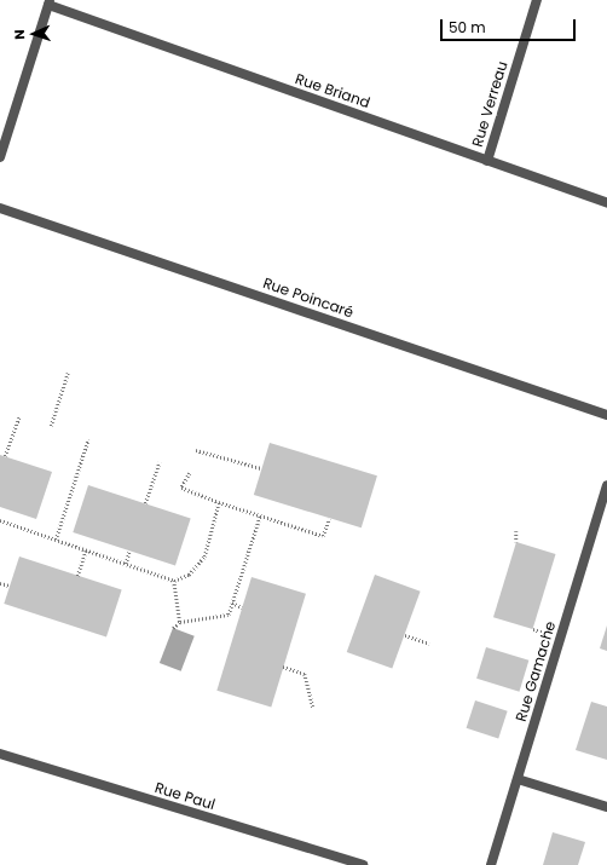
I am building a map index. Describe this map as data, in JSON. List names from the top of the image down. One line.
{"streets":{"street":["Rue Briand","Rue Verreau","Rue Poincaré","Rue Gamache","Rue Paul"]},"crossings":[["Rue Briand","Rue Verreau"]],"scale_bar":"50 m","north":"left"}
